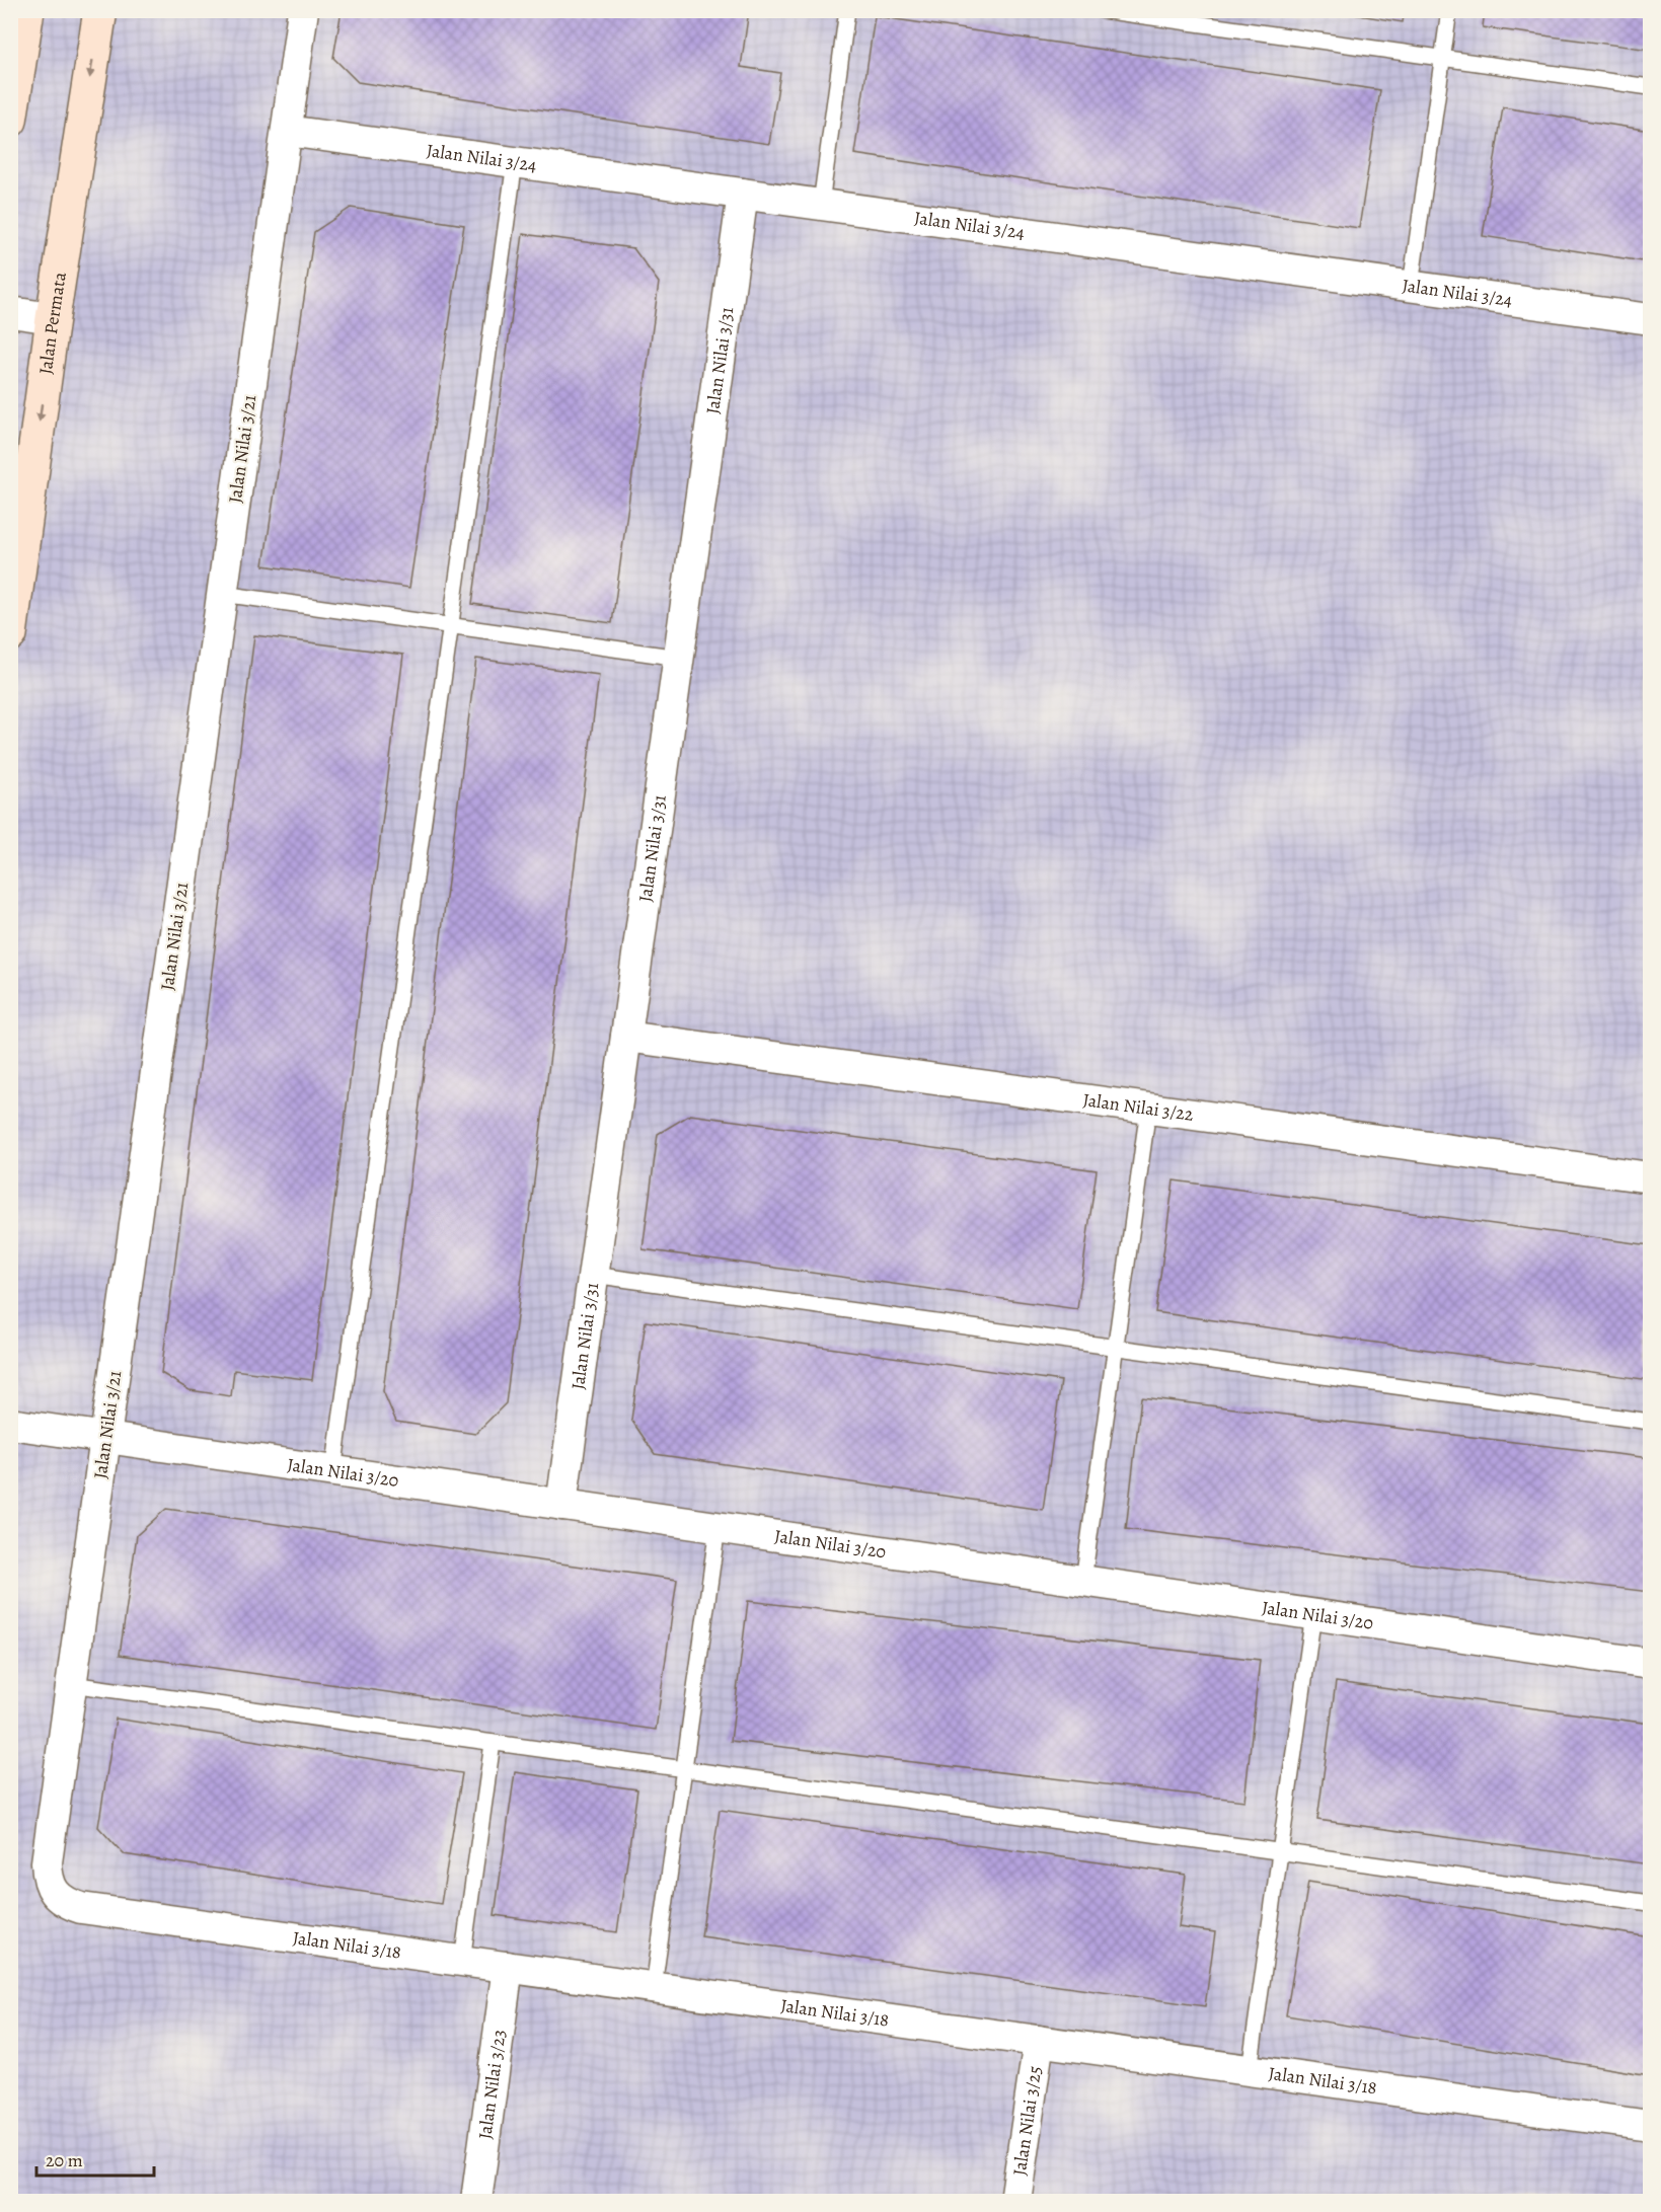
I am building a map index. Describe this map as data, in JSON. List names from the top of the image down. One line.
{"streets":{"main road":["Jalan Permata"],"street":["Jalan Nilai 3/24","Jalan Nilai 3/31","Jalan Nilai 3/21","Jalan Nilai 3/22","Jalan Nilai 3/20","Jalan Nilai 3/18","Jalan Nilai 3/23","Jalan Nilai 3/25"]},"crossings":[["Jalan Nilai 3/24","Jalan Nilai 3/31"],["Jalan Nilai 3/24","Jalan Nilai 3/21"],["Jalan Nilai 3/31","Jalan Nilai 3/22"],["Jalan Nilai 3/31","Jalan Nilai 3/20"],["Jalan Nilai 3/21","Jalan Nilai 3/20"],["Jalan Nilai 3/21","Jalan Nilai 3/18"],["Jalan Nilai 3/18","Jalan Nilai 3/23"],["Jalan Nilai 3/18","Jalan Nilai 3/25"]],"one_way":["Jalan Permata"],"scale_bar":"20 m"}
